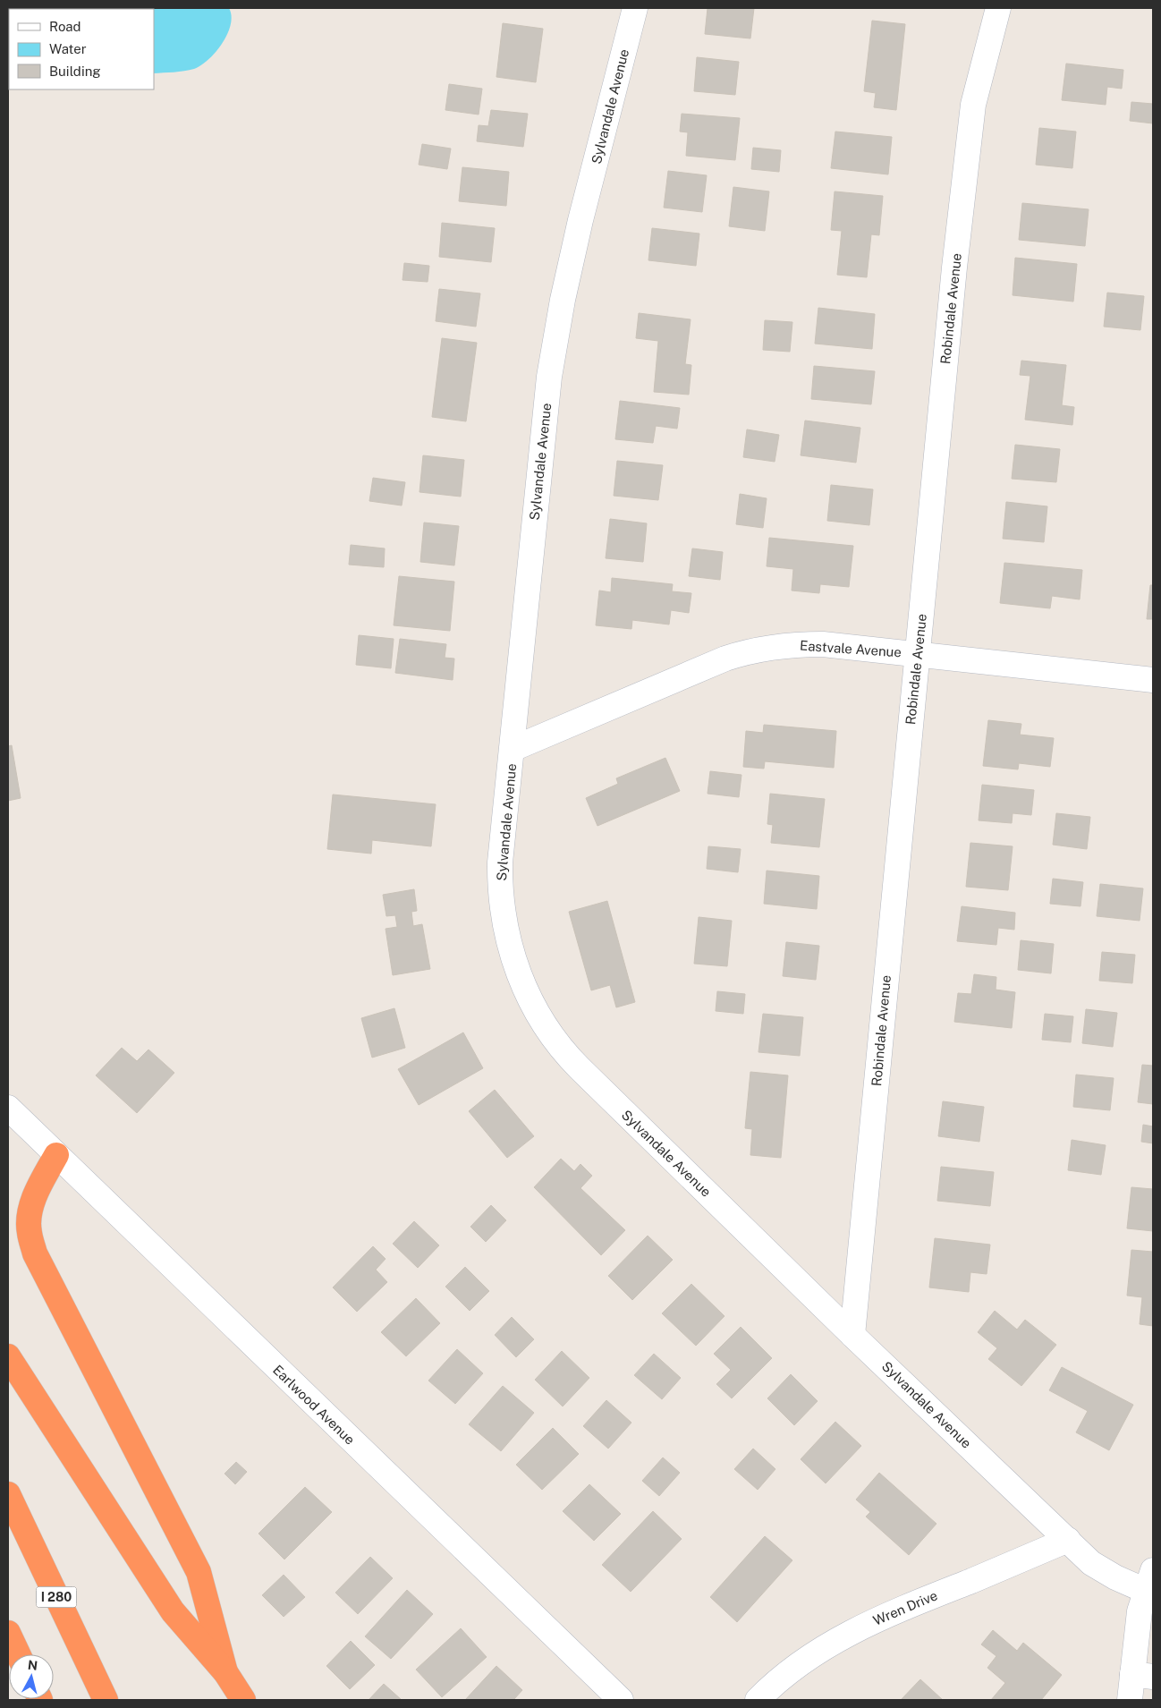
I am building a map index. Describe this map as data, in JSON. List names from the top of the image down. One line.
{"streets":{"highway":["I 280"],"street":["Sylvandale Avenue","Robindale Avenue","Eastvale Avenue","Earlwood Avenue","Wren Drive"]},"crossings":[["Sylvandale Avenue","Robindale Avenue"],["Sylvandale Avenue","Eastvale Avenue"],["Sylvandale Avenue","Wren Drive"],["Robindale Avenue","Eastvale Avenue"]],"legend":["Road","Water","Building"],"north":"top"}
